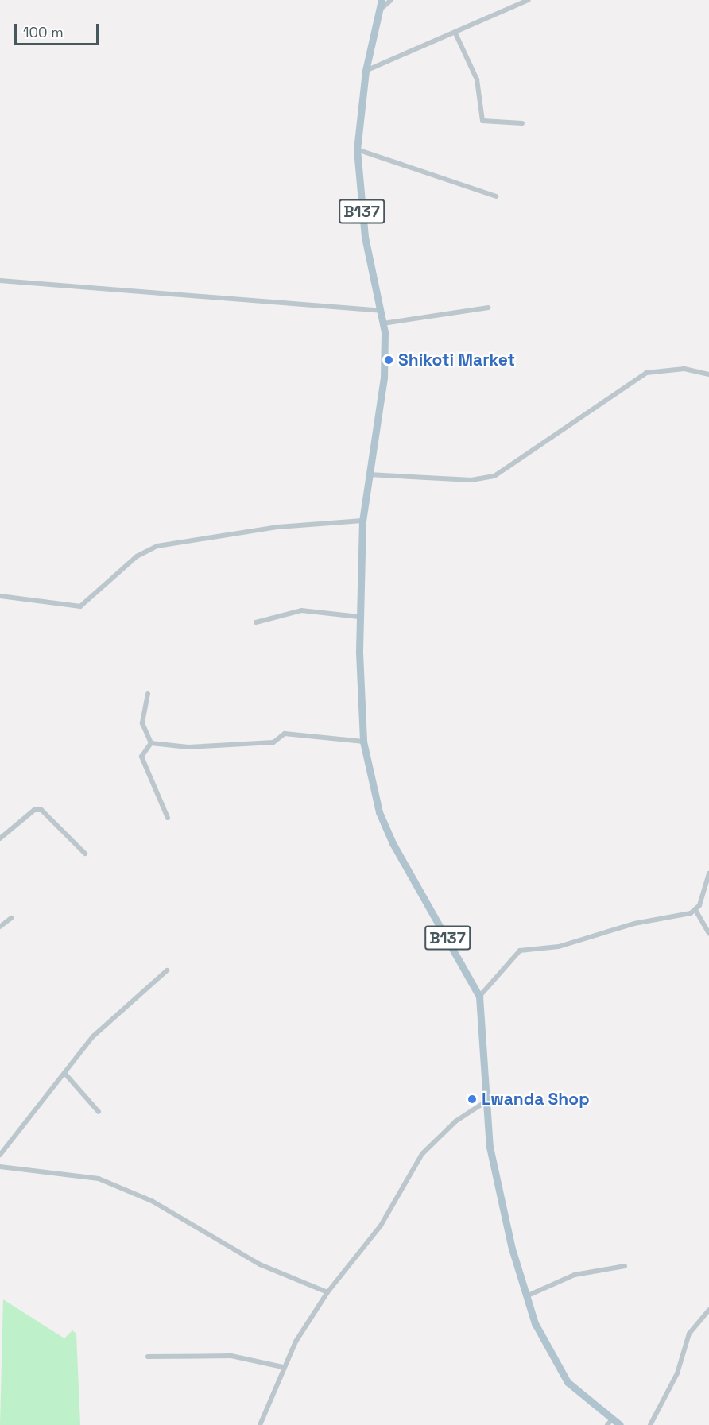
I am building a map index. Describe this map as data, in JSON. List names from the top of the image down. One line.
{"streets":{"main road":["B137"]},"places":["Shikoti Market","Lwanda Shop"],"scale_bar":"100 m"}
